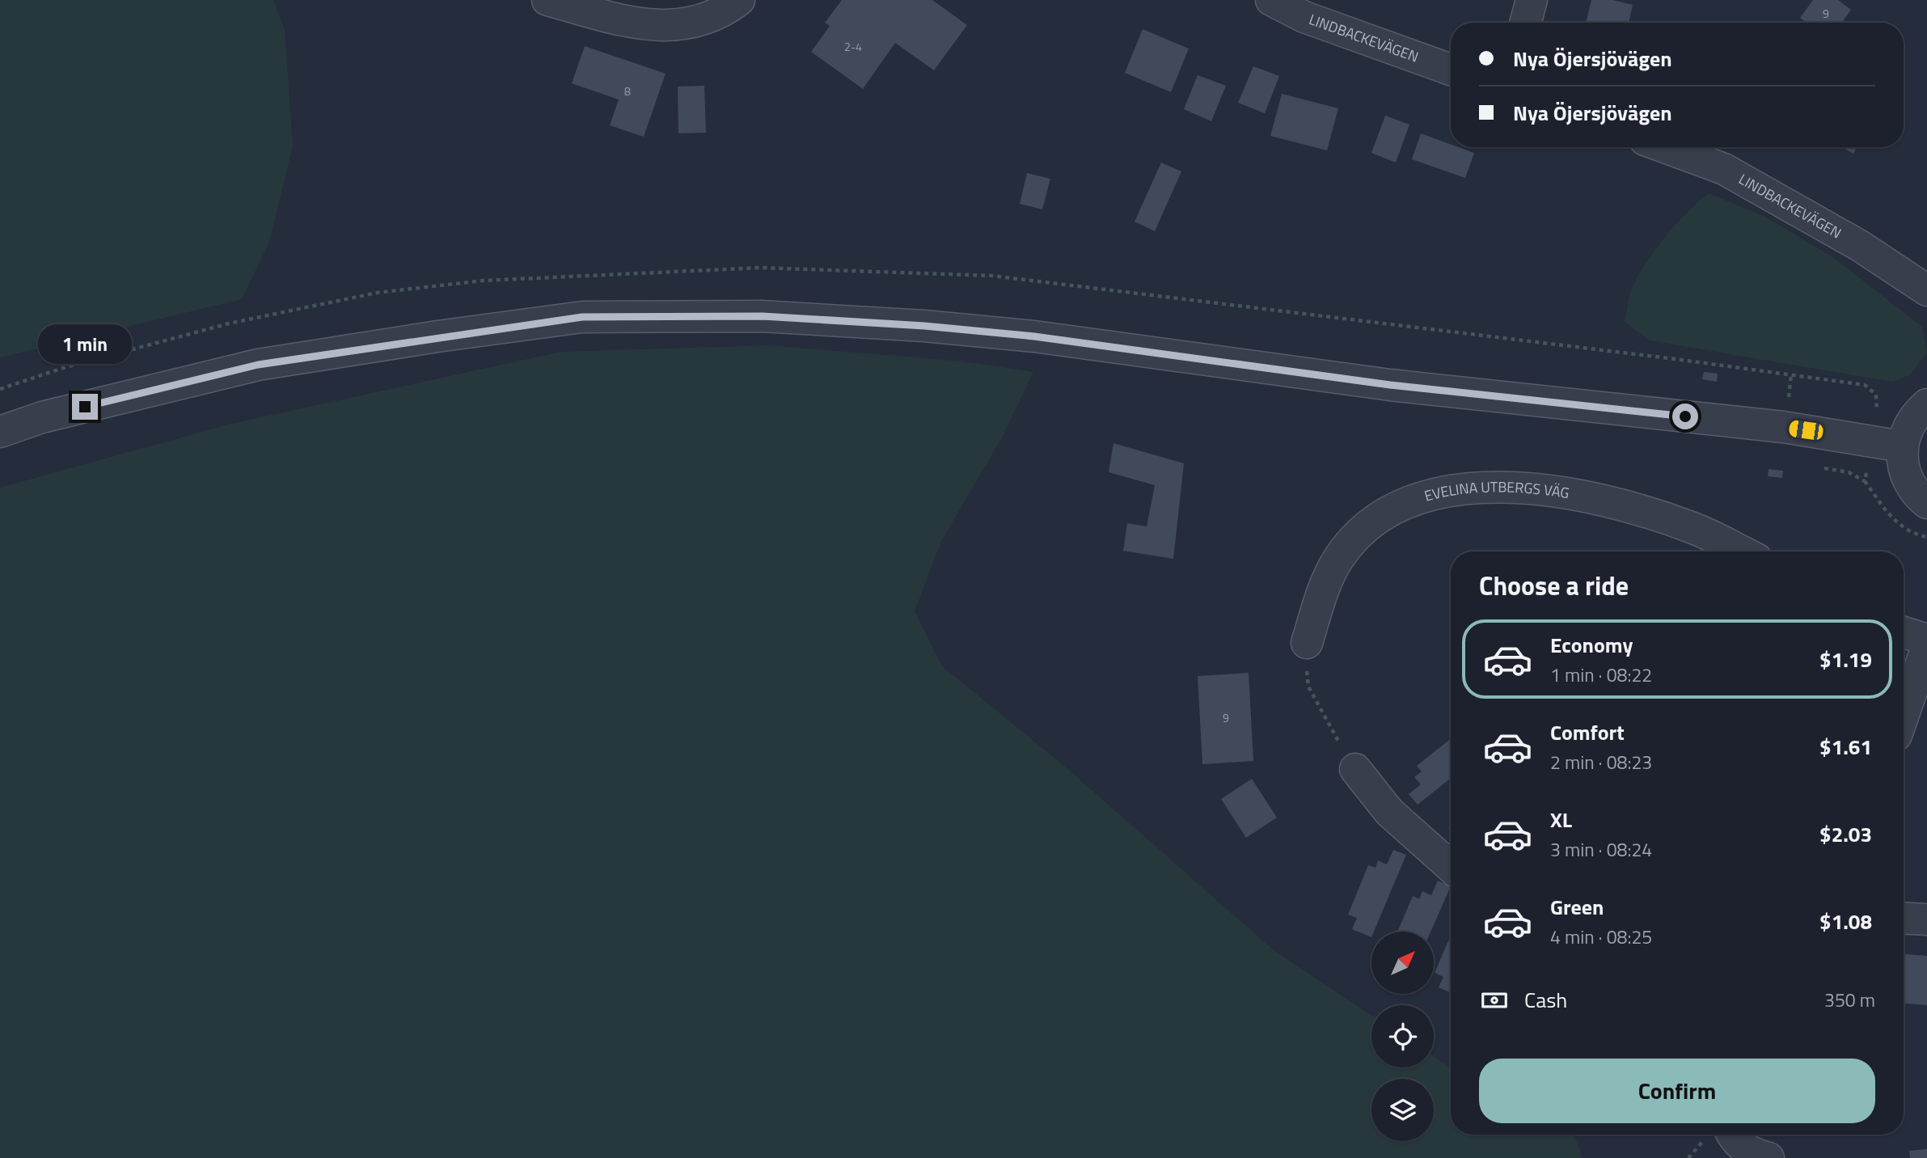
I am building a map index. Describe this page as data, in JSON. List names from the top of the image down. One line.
{"streets":{"street":["LINDBACKEVÄGEN","EVELINA UTBERGS VÄG"]},"house_numbers":["9","2-4","8","9"],"north":"top right","page":{"banner":["Nya Öjersjövägen","Nya Öjersjövägen"],"bubble":"1 min","heading":"Choose a ride","list":[{"name":"Economy","note":"1 min · 08:22","value":"$1.19"},{"name":"Comfort","note":"2 min · 08:23","value":"$1.61"},{"name":"XL","note":"3 min · 08:24","value":"$2.03"},{"name":"Green","note":"4 min · 08:25","value":"$1.08"}],"pay":["Cash","350 m"],"buttons":"Confirm"}}
